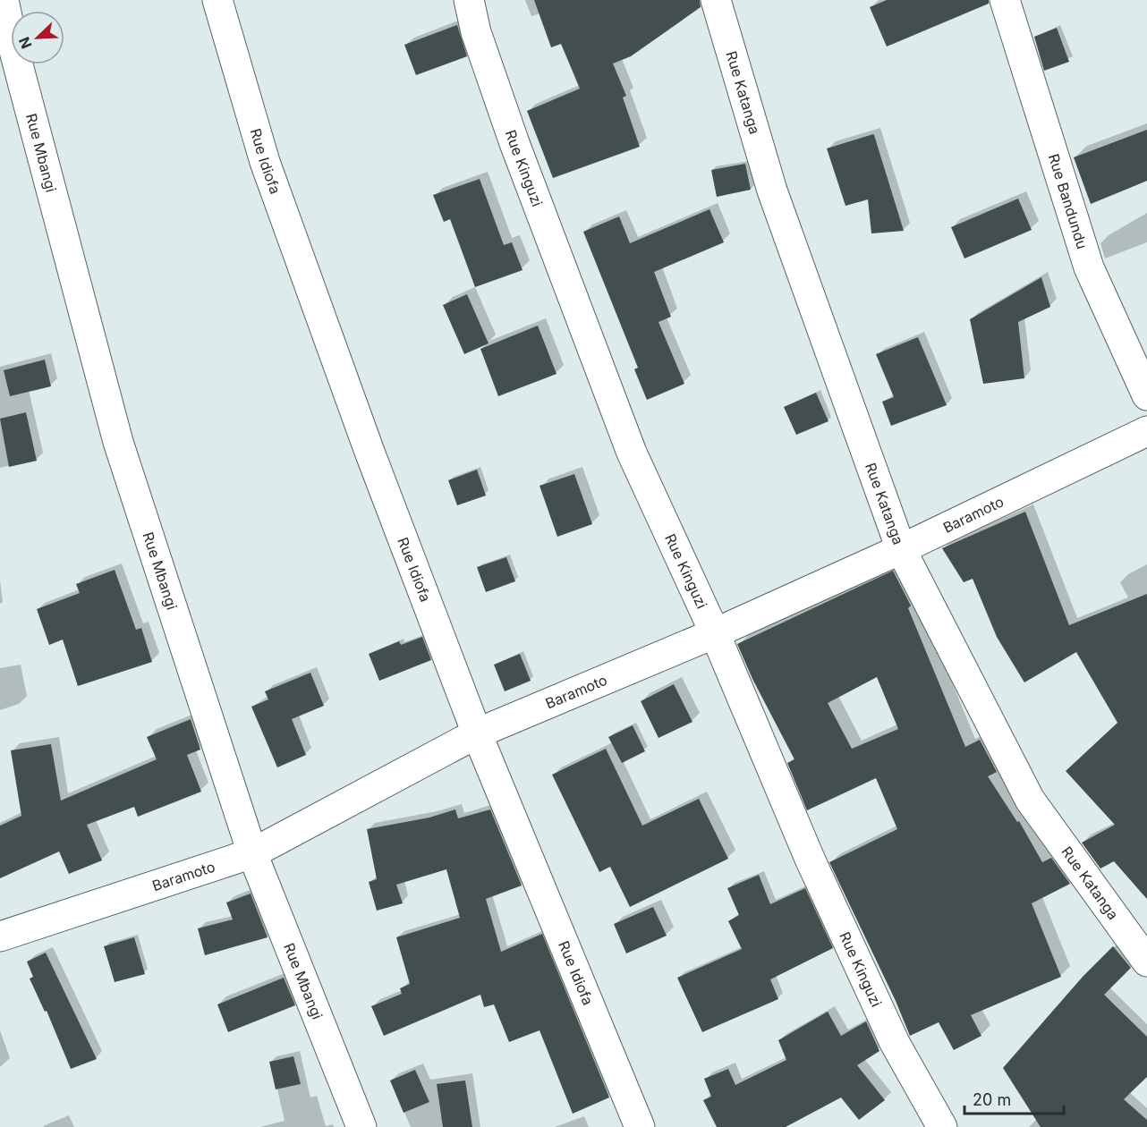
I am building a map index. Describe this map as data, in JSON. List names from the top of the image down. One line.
{"streets":{"street":["Rue Katanga","Rue Mbangi","Rue Idiofa","Rue Kinguzi","Rue Bandundu","Baramoto"]},"crossings":[["Rue Katanga","Baramoto"],["Rue Mbangi","Baramoto"],["Rue Idiofa","Baramoto"],["Rue Kinguzi","Baramoto"]],"scale_bar":"20 m","north":"bottom left"}
